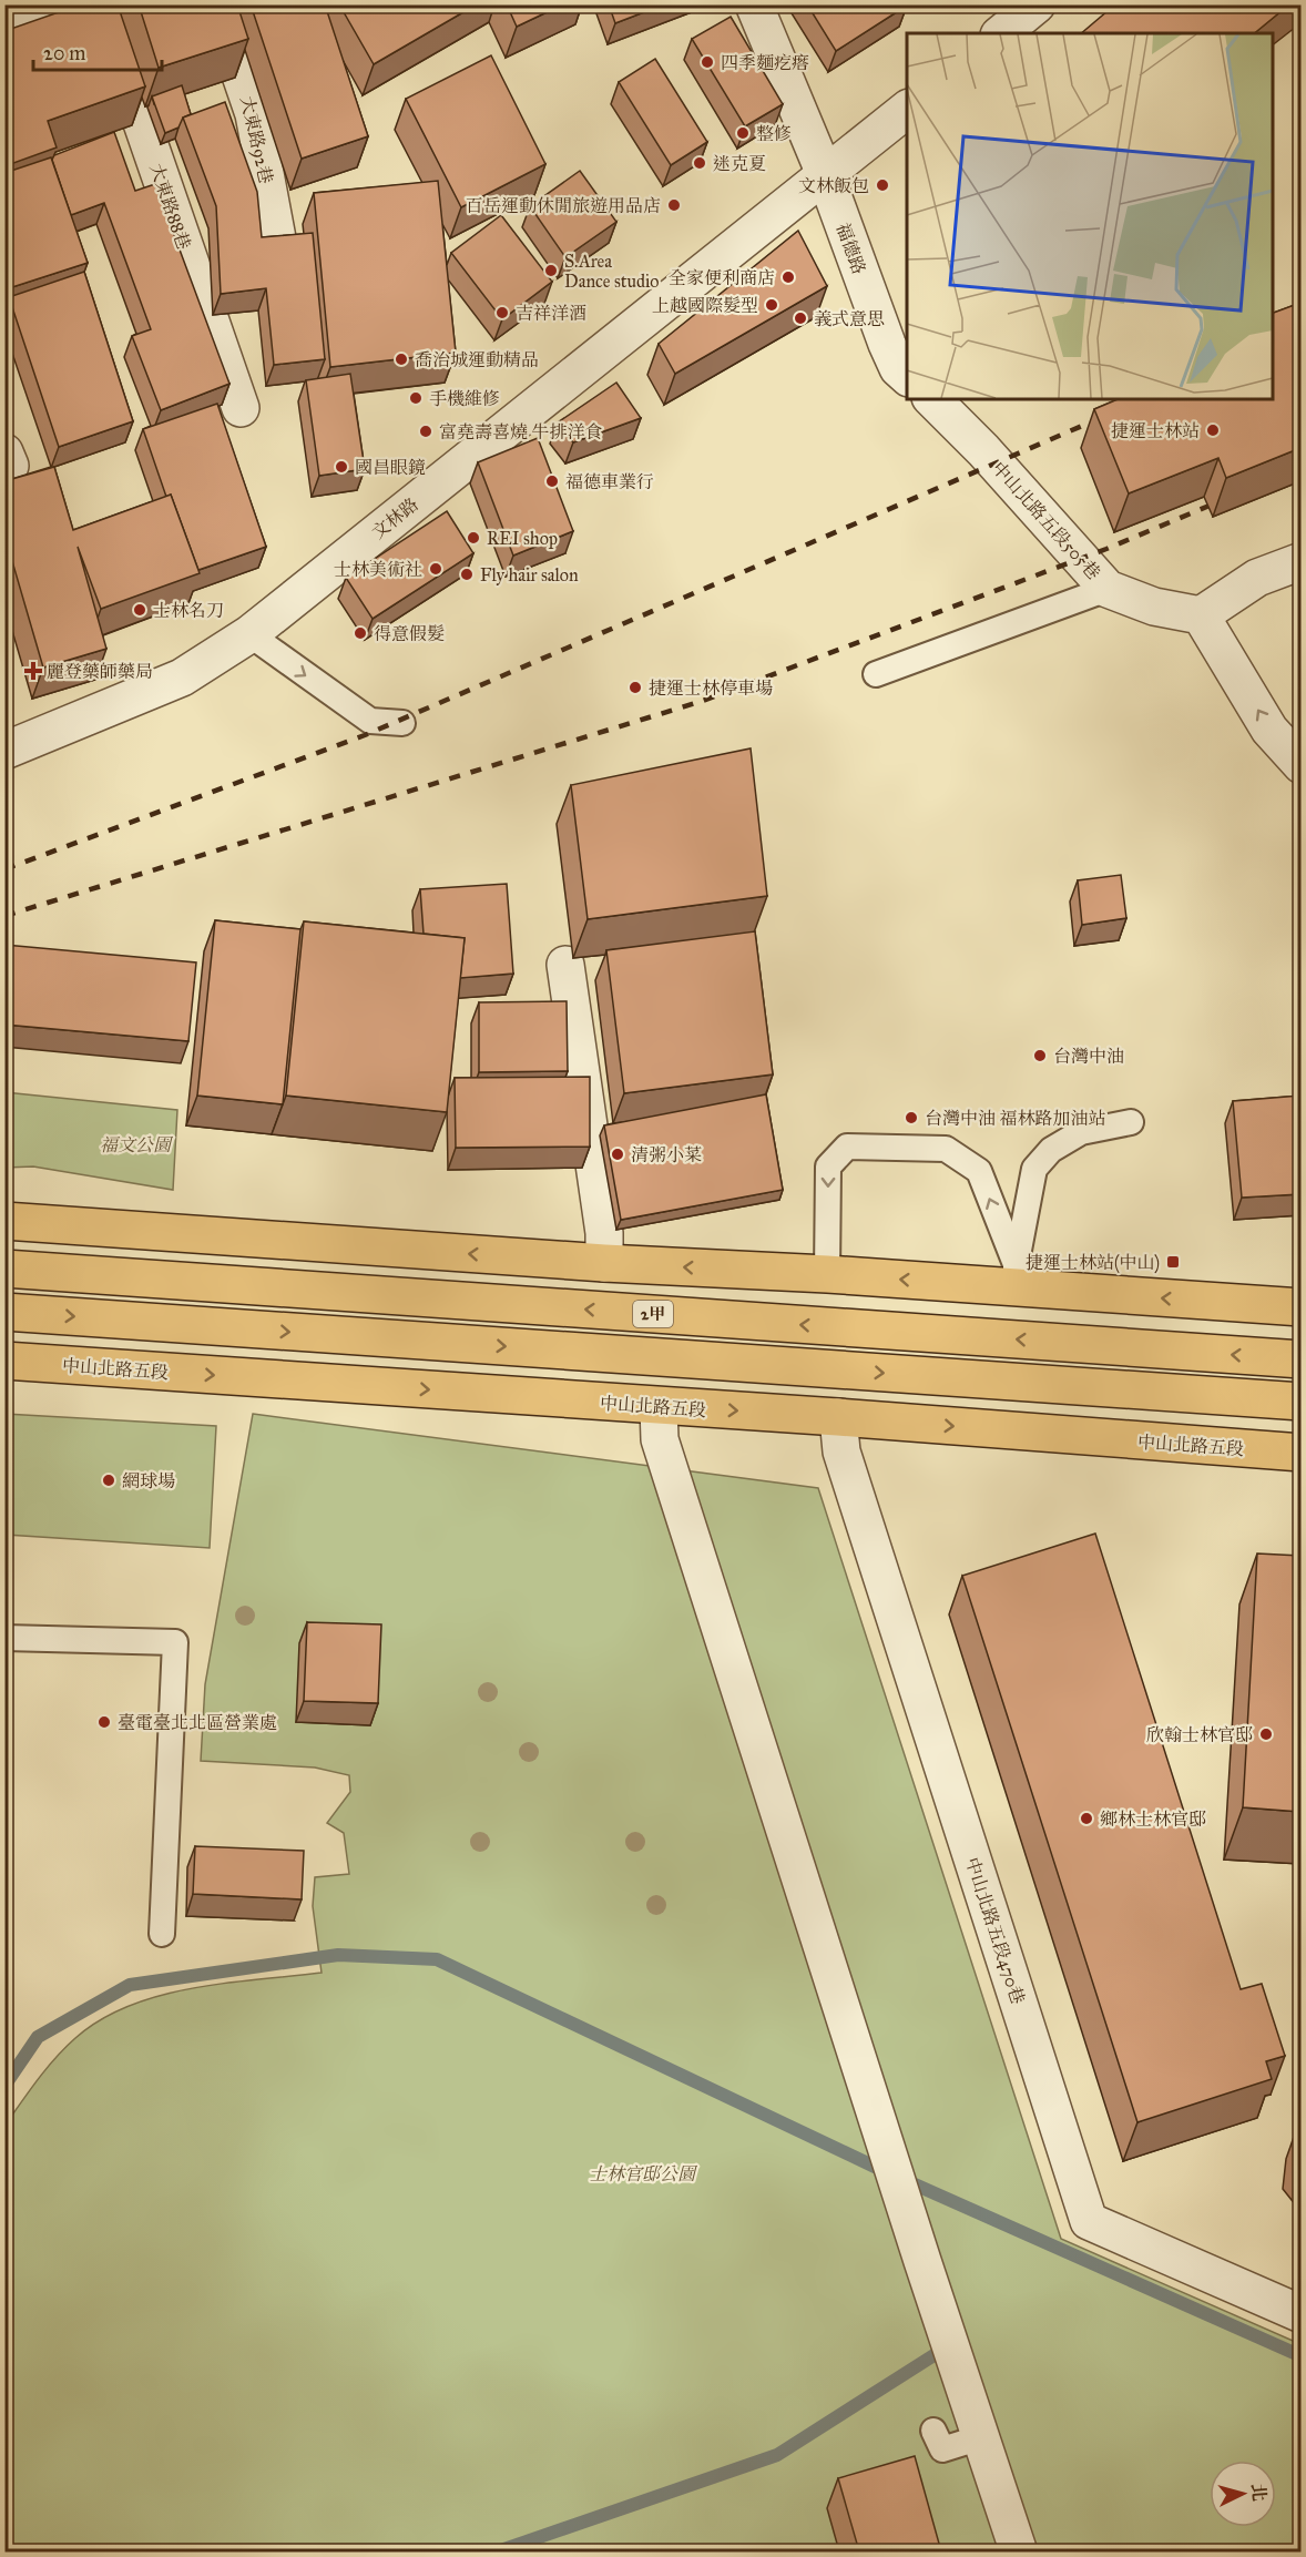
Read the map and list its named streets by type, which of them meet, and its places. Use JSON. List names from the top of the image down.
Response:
{
  "streets": {
    "main road": ["2甲", "中山北路五段"],
    "street": [
      "大東路92巷",
      "大東路88巷",
      "福德路",
      "文林路",
      "中山北路五段505巷",
      "中山北路五段470巷"
    ]
  },
  "crossings": [
    ["福德路", "文林路"],
    ["中山北路五段", "中山北路五段470巷"]
  ],
  "parks": ["福文公園", "士林官邸公園"],
  "places": {
    "other": [
      "四季麵疙瘩",
      "整修",
      "迷克夏",
      "文林飯包",
      "百岳運動休閒旅遊用品店",
      "S.Area Dance studio",
      "全家便利商店",
      "上越國際髮型",
      "吉祥洋酒",
      "義式意思",
      "喬治城運動精品",
      "手機維修",
      "捷運士林站",
      "富堯壽喜燒 牛排洋食",
      "國昌眼鏡",
      "福德車業行",
      "REI shop",
      "士林美術社",
      "Fly hair salon",
      "士林名刀",
      "得意假髮",
      "捷運士林停車場",
      "台灣中油",
      "台灣中油 福林路加油站",
      "清粥小菜",
      "網球場",
      "臺電臺北北區營業處",
      "欣翰士林官邸",
      "鄉林士林官邸"
    ],
    "health": ["麗登藥師藥局"],
    "transit": ["捷運士林站(中山)"]
  },
  "scale_bar": "20 m",
  "north": "right"
}
